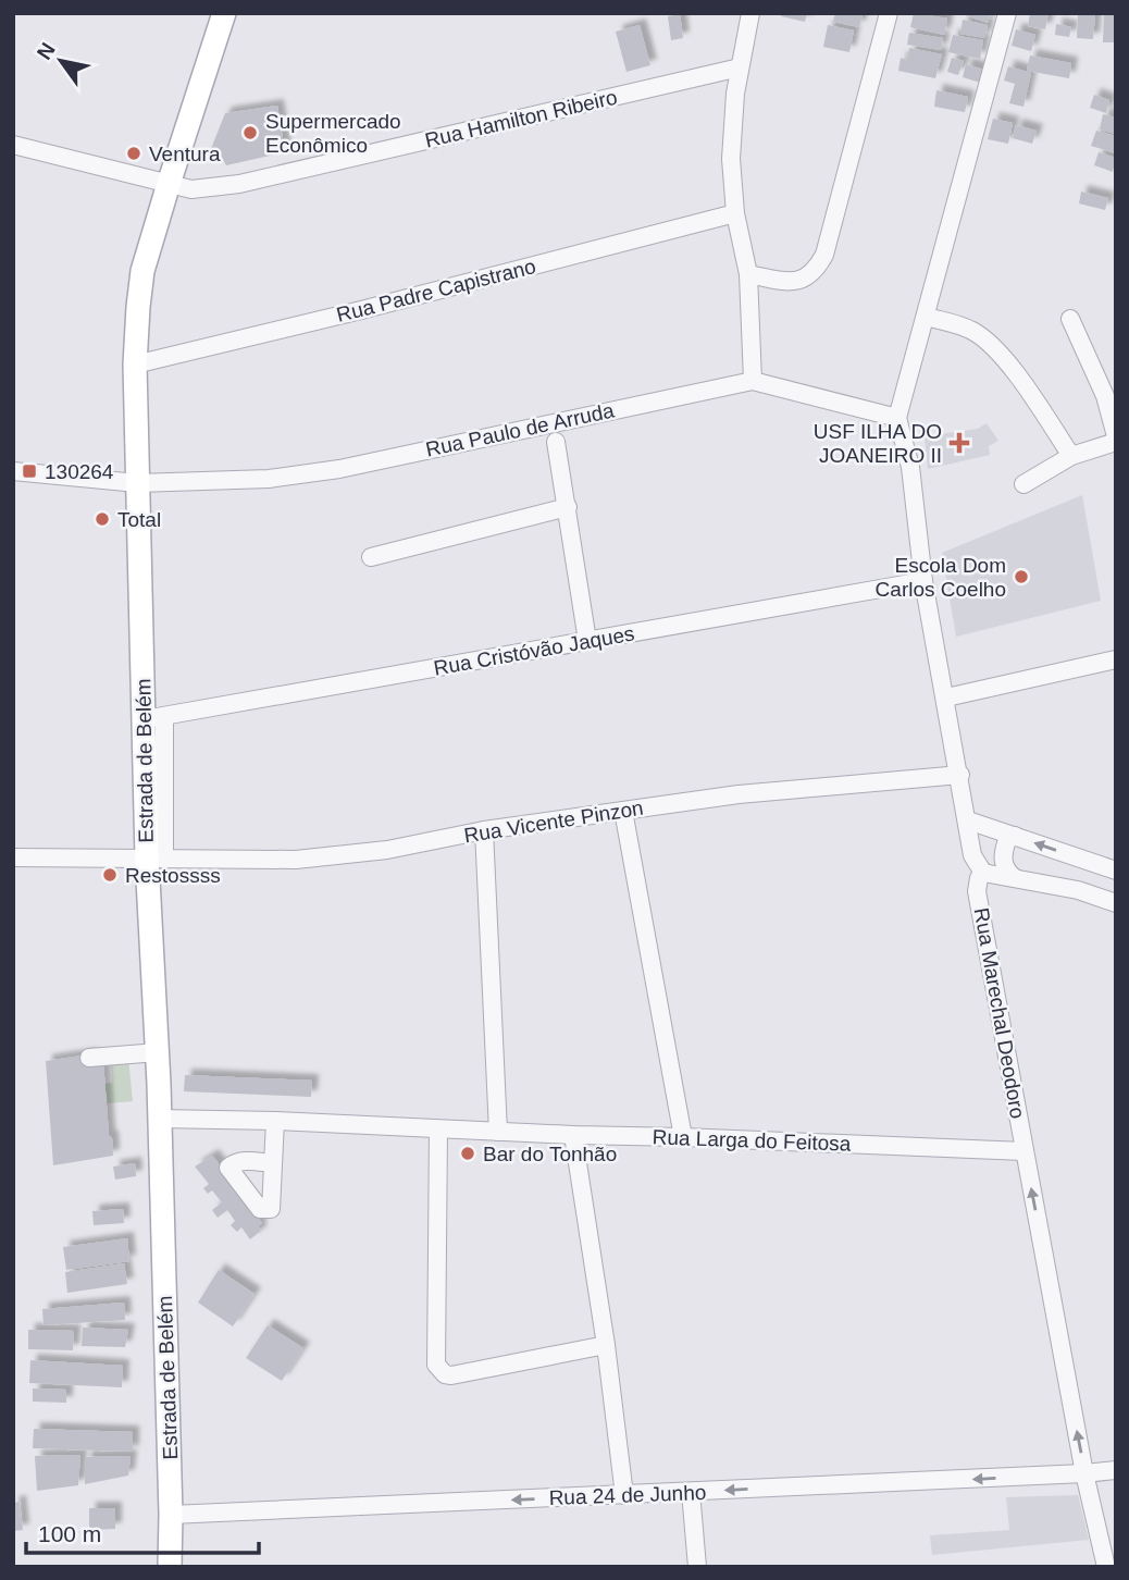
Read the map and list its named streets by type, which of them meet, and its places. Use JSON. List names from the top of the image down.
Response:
{
  "streets": {
    "main road": ["Estrada de Belém"],
    "street": [
      "Rua Hamilton Ribeiro",
      "Rua Padre Capistrano",
      "Rua Paulo de Arruda",
      "Rua Cristóvão Jaques",
      "Rua Vicente Pinzon",
      "Rua Marechal Deodoro",
      "Rua Larga do Feitosa",
      "Rua 24 de Junho"
    ]
  },
  "crossings": [
    ["Rua Hamilton Ribeiro", "Estrada de Belém"],
    ["Rua Padre Capistrano", "Estrada de Belém"],
    ["Rua Paulo de Arruda", "Estrada de Belém"],
    ["Rua Paulo de Arruda", "Rua Marechal Deodoro"],
    ["Rua Cristóvão Jaques", "Estrada de Belém"],
    ["Rua Cristóvão Jaques", "Rua Marechal Deodoro"],
    ["Estrada de Belém", "Rua Vicente Pinzon"],
    ["Estrada de Belém", "Rua Larga do Feitosa"],
    ["Estrada de Belém", "Rua 24 de Junho"],
    ["Rua Vicente Pinzon", "Rua Marechal Deodoro"],
    ["Rua Marechal Deodoro", "Rua Larga do Feitosa"],
    ["Rua Marechal Deodoro", "Rua 24 de Junho"]
  ],
  "one_way": ["Rua 24 de Junho"],
  "places": {
    "other": [
      "Supermercado Econômico",
      "Ventura",
      "Total",
      "Escola Dom Carlos Coelho",
      "Restossss",
      "Bar do Tonhão"
    ],
    "health": ["USF ILHA DO JOANEIRO II"],
    "transit": ["130264"]
  },
  "scale_bar": "100 m",
  "north": "top left"
}
